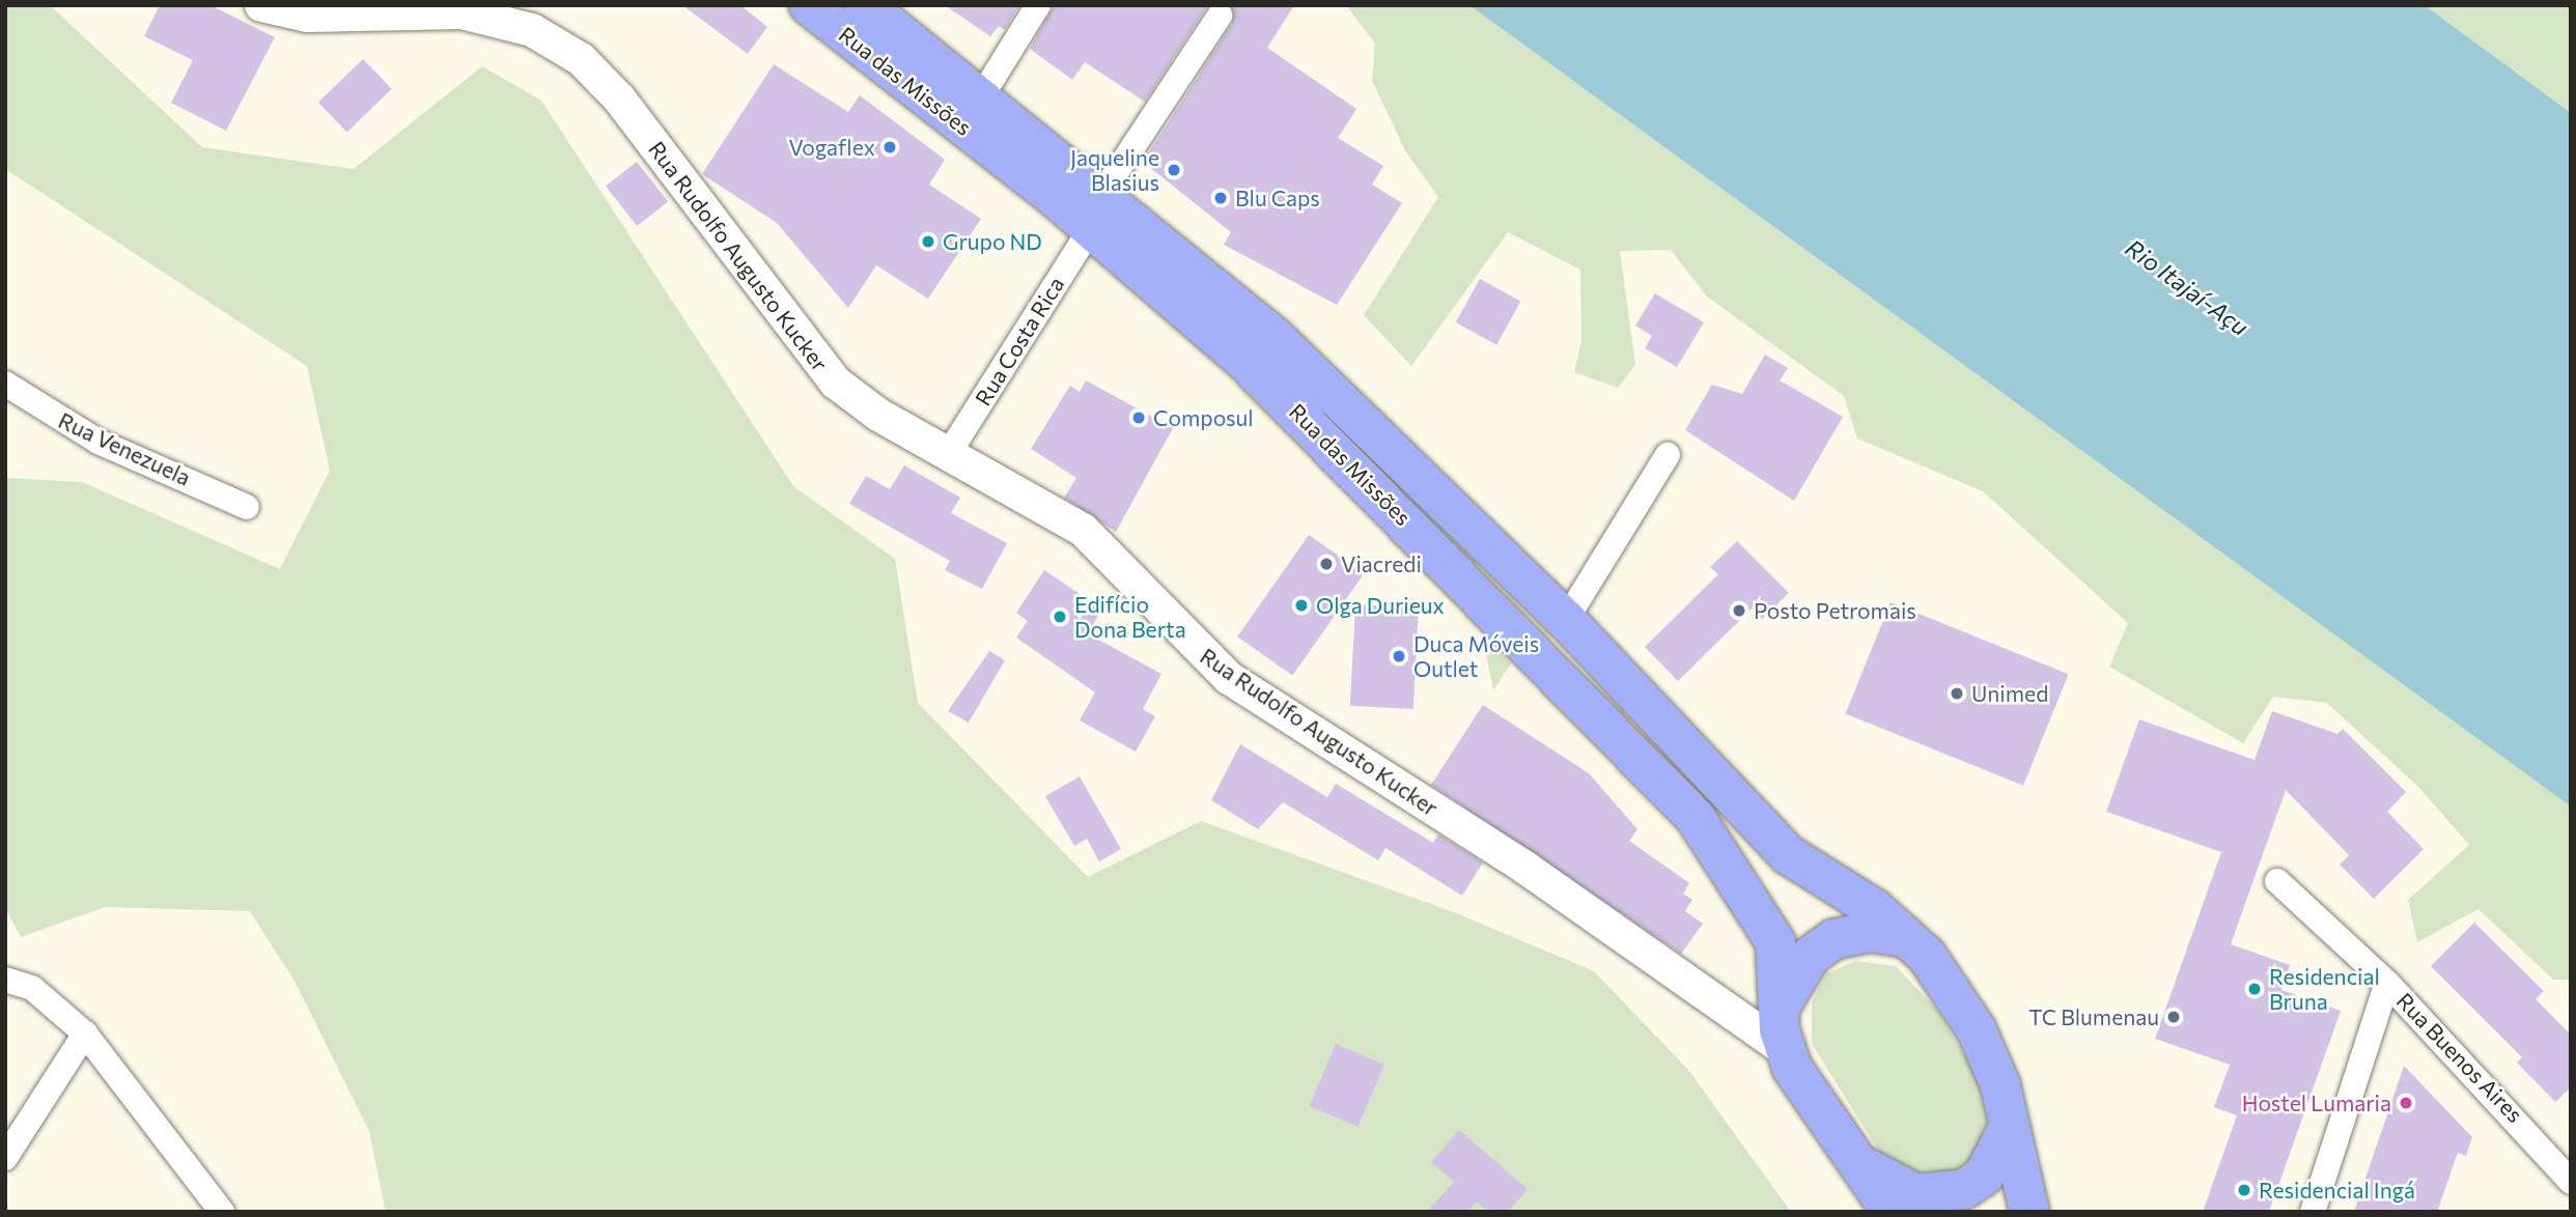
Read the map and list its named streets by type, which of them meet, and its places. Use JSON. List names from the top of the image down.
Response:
{
  "streets": {
    "main road": ["Rua das Missões"],
    "street": [
      "Rua Rudolfo Augusto Kucker",
      "Rua Costa Rica",
      "Rua Venezuela",
      "Rua Buenos Aires"
    ]
  },
  "crossings": [
    ["Rua das Missões", "Rua Rudolfo Augusto Kucker"],
    ["Rua das Missões", "Rua Costa Rica"],
    ["Rua Rudolfo Augusto Kucker", "Rua Costa Rica"]
  ],
  "water": ["Rio Itajaí-Açu"],
  "places": [
    "Vogaflex",
    "Jaqueline Blasius",
    "Blu Caps",
    "Grupo ND",
    "Composul",
    "Viacredi",
    "Olga Durieux",
    "Posto Petromais",
    "Edifício Dona Berta",
    "Duca Móveis Outlet",
    "Unimed",
    "Residencial Bruna",
    "TC Blumenau",
    "Hostel Lumaria",
    "Residencial Ingá"
  ]
}
